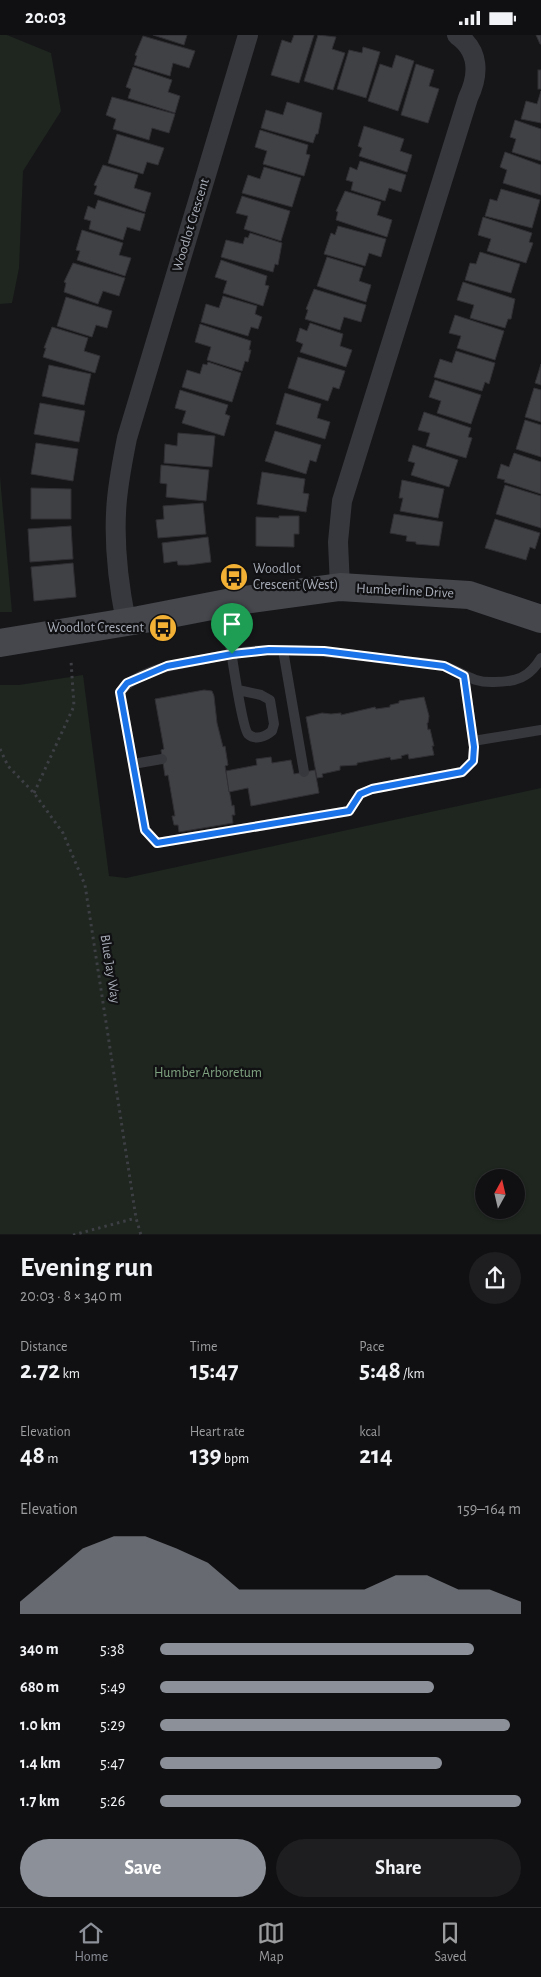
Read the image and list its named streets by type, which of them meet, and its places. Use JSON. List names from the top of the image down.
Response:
{
  "streets": {
    "street": ["Woodlot Crescent", "Humberline Drive"],
    "path": ["Blue Jay Way"]
  },
  "crossings": [
    ["Woodlot Crescent", "Humberline Drive"]
  ],
  "parks": ["Humber Arboretum"],
  "places": {
    "bus stop": ["Woodlot Crescent (West)", "Woodlot Crescent"]
  },
  "north": "top",
  "page": {
    "status": "20:03",
    "heading": ["Evening run", "20:03 · 8 × 340 m"],
    "stats": [
      ["Distance", "2.72 km"],
      ["Time", "15:47"],
      ["Pace", "5:48 /km"],
      ["Elevation", "48 m"],
      ["Heart rate", "139 bpm"],
      ["kcal", "214"]
    ],
    "chart": ["Elevation", "159–164 m"],
    "list": [
      {
        "name": "340 m",
        "note": "5:38"
      },
      {
        "name": "680 m",
        "note": "5:49"
      },
      {
        "name": "1.0 km",
        "note": "5:29"
      },
      {
        "name": "1.4 km",
        "note": "5:47"
      },
      {
        "name": "1.7 km",
        "note": "5:26"
      }
    ],
    "buttons": ["Save", "Share"],
    "tabs": ["Home", "Map", "Saved"]
  }
}
